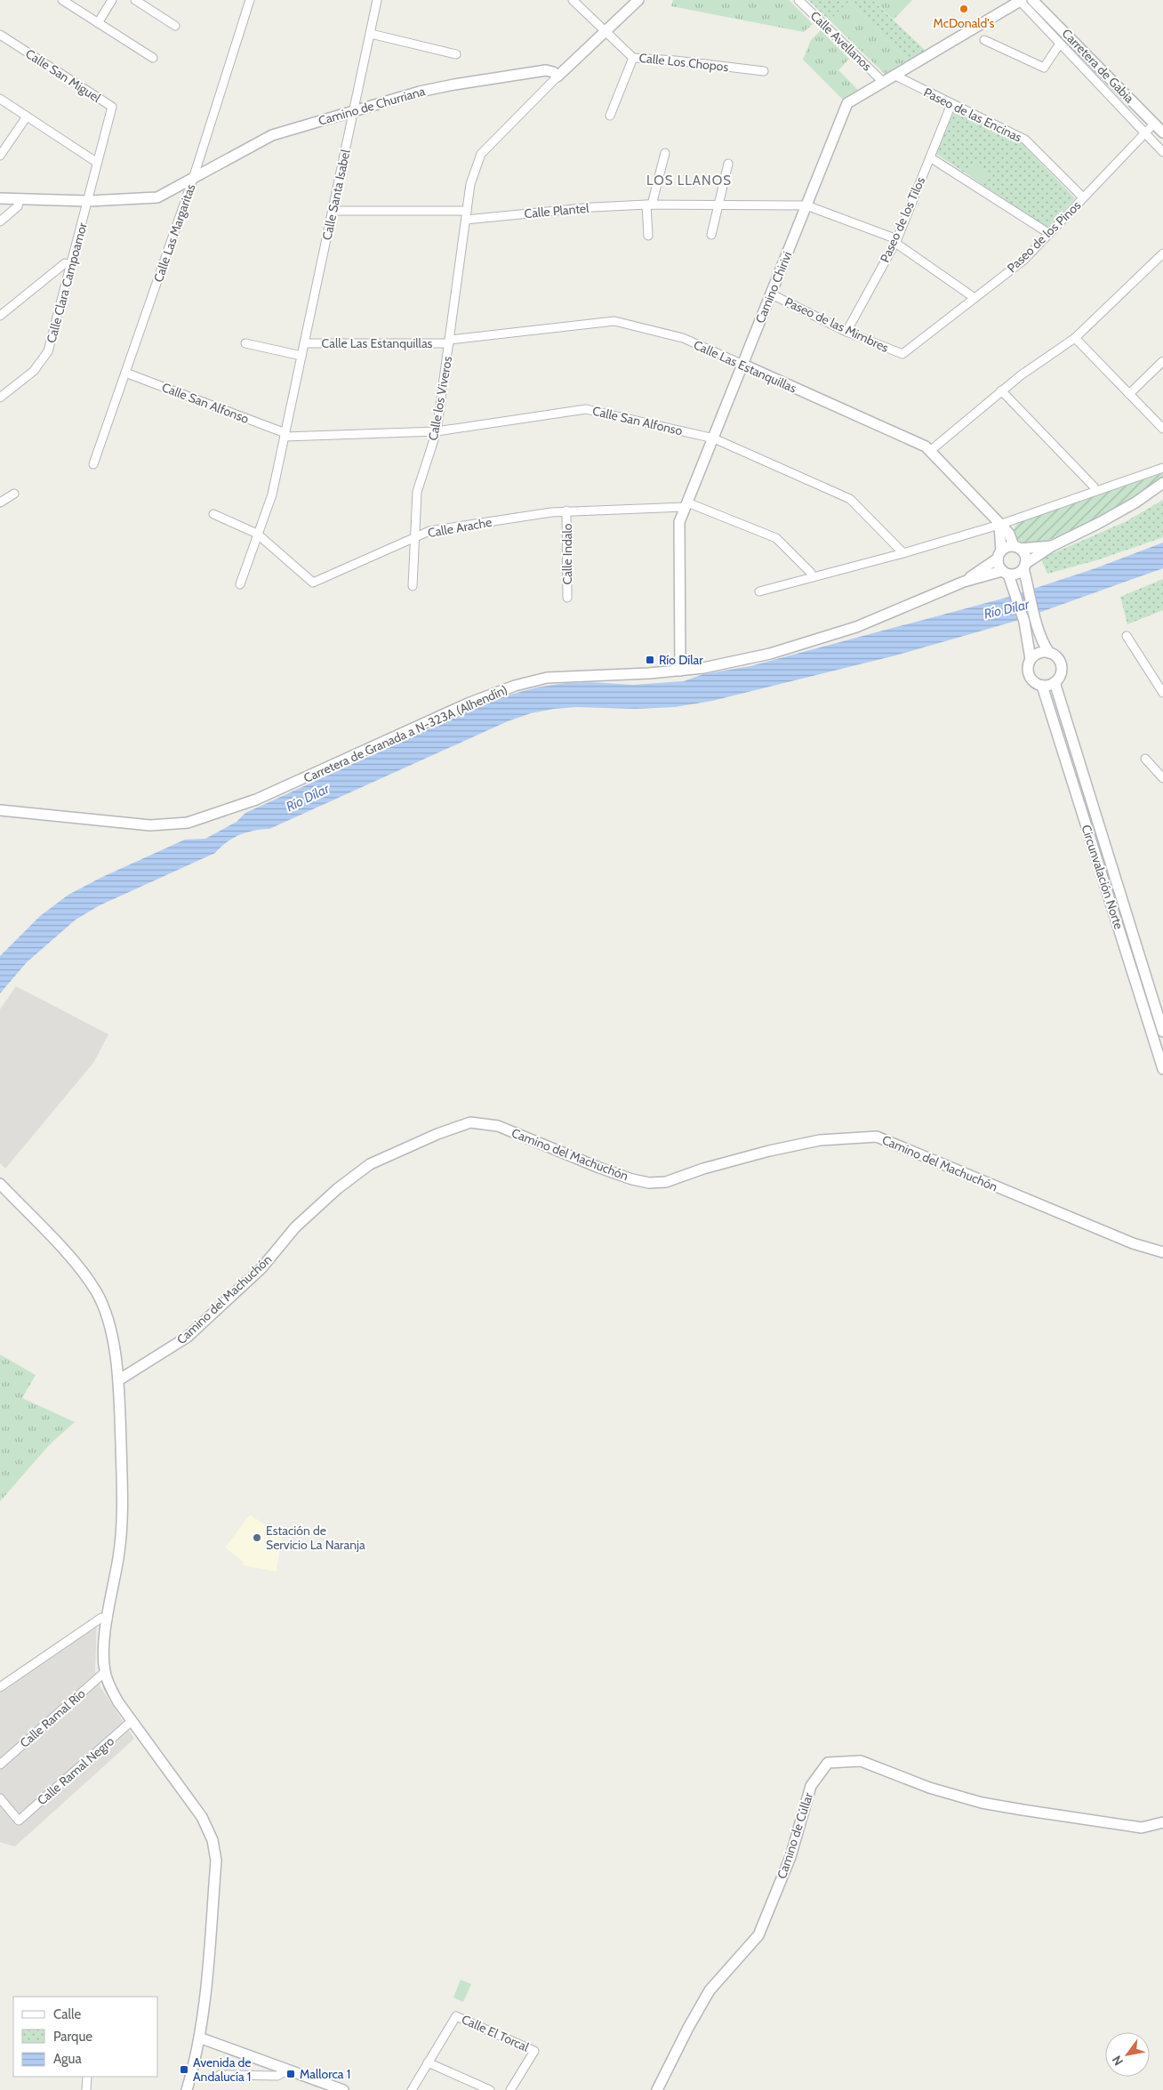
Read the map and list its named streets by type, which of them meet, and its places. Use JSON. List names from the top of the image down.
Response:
{
  "streets": {
    "street": [
      "Calle Avellanos",
      "Calle Los Chopos",
      "Carretera de Gabia",
      "Calle San Miguel",
      "Camino de Churriana",
      "Paseo de las Encinas",
      "Calle Santa Isabel",
      "Calle Plantel",
      "Paseo de los Tilos",
      "Calle Las Margaritas",
      "Paseo de los Pinos",
      "Calle Clara Campoamor",
      "Camino Chirivi",
      "Paseo de las Mimbres",
      "Calle Las Estanquillas",
      "Calle los Viveros",
      "Calle San Alfonso",
      "Calle Arache",
      "Calle Indalo",
      "Carretera de Granada a N-323A (Alhendín)",
      "Circunvalación Norte",
      "Camino del Machuchón",
      "Calle Ramal Río",
      "Calle Ramal Negro",
      "Camino de Cúllar",
      "Calle El Torcal"
    ]
  },
  "crossings": [
    ["Calle Avellanos", "Camino Chirivi"],
    ["Carretera de Gabia", "Paseo de los Pinos"],
    ["Calle San Miguel", "Camino de Churriana"],
    ["Calle San Miguel", "Calle Clara Campoamor"],
    ["Camino de Churriana", "Calle Santa Isabel"],
    ["Camino de Churriana", "Calle Las Margaritas"],
    ["Camino de Churriana", "Calle Clara Campoamor"],
    ["Camino de Churriana", "Calle los Viveros"],
    ["Paseo de las Encinas", "Paseo de los Tilos"],
    ["Paseo de las Encinas", "Paseo de los Pinos"],
    ["Paseo de las Encinas", "Camino Chirivi"],
    ["Calle Santa Isabel", "Calle Las Estanquillas"],
    ["Calle Santa Isabel", "Calle San Alfonso"],
    ["Calle Santa Isabel", "Calle Arache"],
    ["Calle Plantel", "Camino Chirivi"],
    ["Calle Plantel", "Calle los Viveros"],
    ["Paseo de los Tilos", "Paseo de las Mimbres"],
    ["Calle Las Margaritas", "Calle San Alfonso"],
    ["Paseo de los Pinos", "Paseo de las Mimbres"],
    ["Camino Chirivi", "Paseo de las Mimbres"],
    ["Camino Chirivi", "Calle Las Estanquillas"],
    ["Camino Chirivi", "Calle San Alfonso"],
    ["Camino Chirivi", "Calle Arache"],
    ["Camino Chirivi", "Carretera de Granada a N-323A (Alhendín)"],
    ["Calle Las Estanquillas", "Calle los Viveros"],
    ["Calle Las Estanquillas", "Carretera de Granada a N-323A (Alhendín)"],
    ["Calle los Viveros", "Calle San Alfonso"],
    ["Calle los Viveros", "Calle Arache"],
    ["Calle Arache", "Calle Indalo"]
  ],
  "districts": ["LOS LLANOS"],
  "water": ["Río Dílar"],
  "places": {
    "other": ["McDonald's", "Estación de Servicio La Naranja"],
    "transit": ["Río Dílar", "Avenida de Andalucía 1", "Mallorca 1"]
  },
  "legend": ["Calle", "Parque", "Agua"],
  "north": "bottom left"
}
